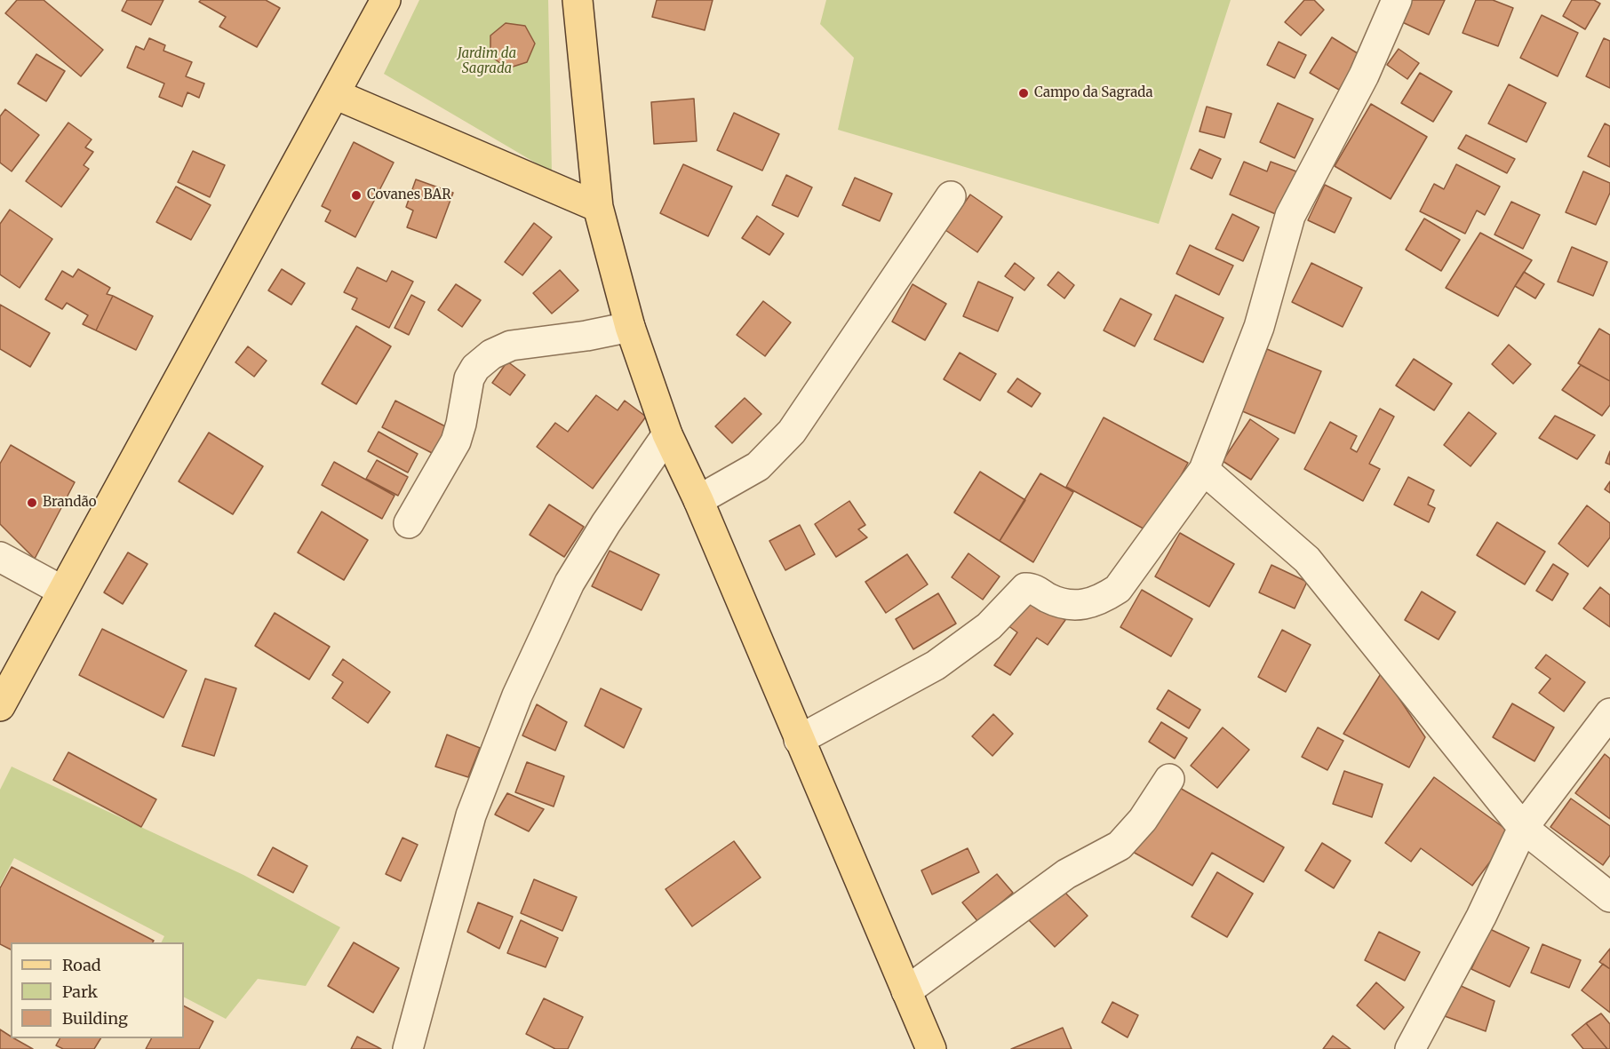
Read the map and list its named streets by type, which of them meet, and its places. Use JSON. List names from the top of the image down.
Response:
{
  "parks": ["Jardim da Sagrada"],
  "places": ["Campo da Sagrada", "Covanes BAR", "Brandão"],
  "legend": ["Road", "Park", "Building"]
}
